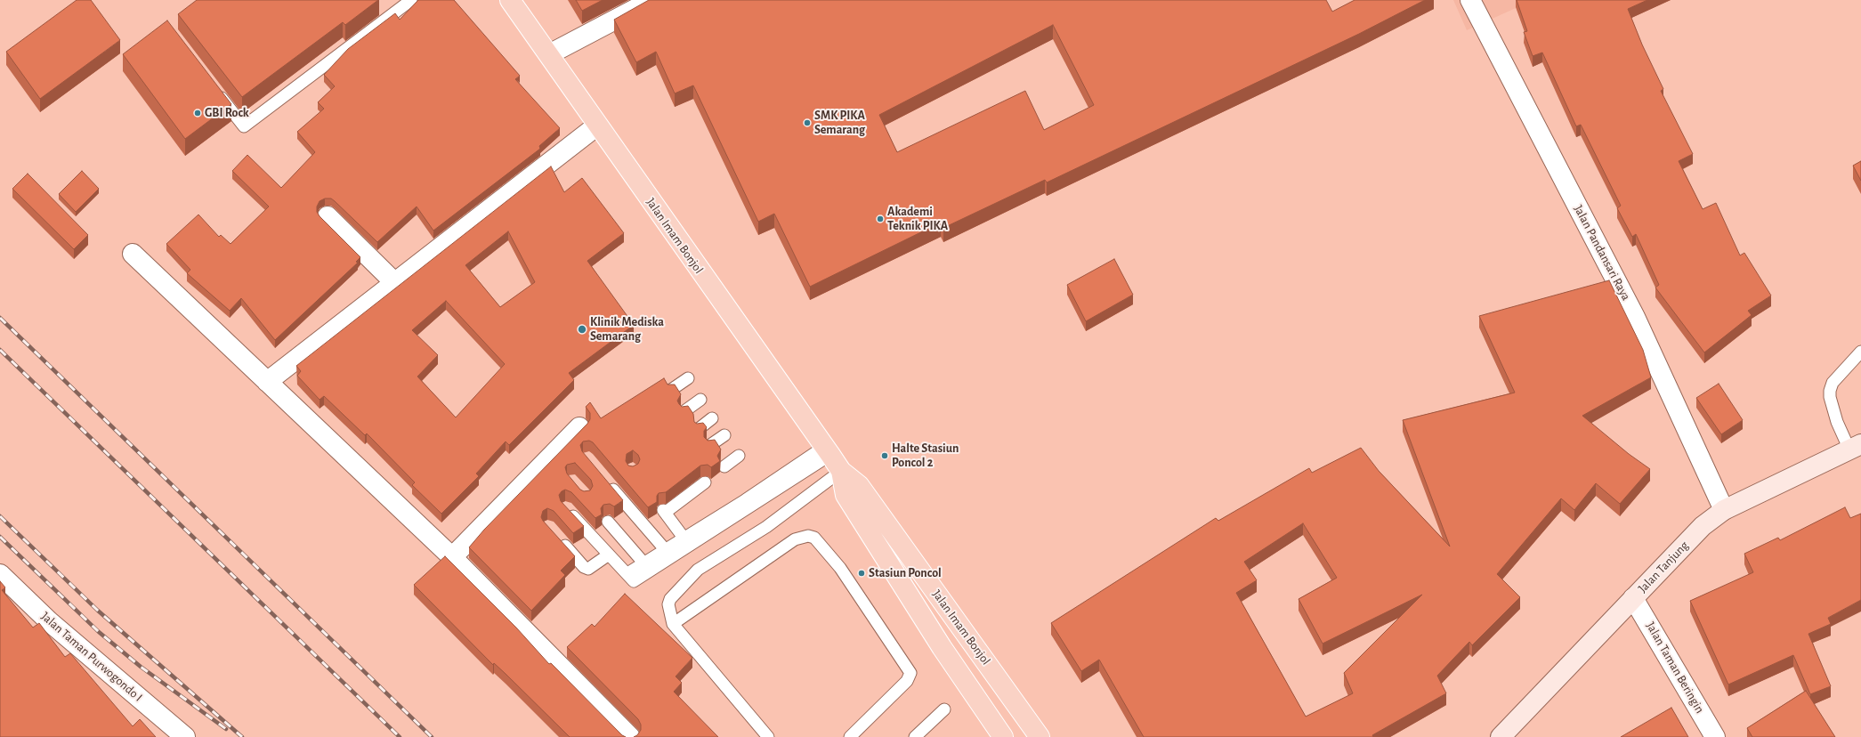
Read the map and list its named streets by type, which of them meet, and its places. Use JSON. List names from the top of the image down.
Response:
{
  "streets": {
    "main road": ["Jalan Imam Bonjol", "Jalan Tanjung"],
    "street": ["Jalan Pandansari Raya", "Jalan Taman Purwogondo I", "Jalan Taman Beringin"]
  },
  "crossings": [
    ["Jalan Pandansari Raya", "Jalan Tanjung"],
    ["Jalan Tanjung", "Jalan Taman Beringin"]
  ],
  "places": [
    "GBI Rock",
    "SMK PIKA Semarang",
    "Akademi Teknik PIKA",
    "Klinik Mediska Semarang",
    "Halte Stasiun Poncol 2",
    "Stasiun Poncol"
  ]
}
